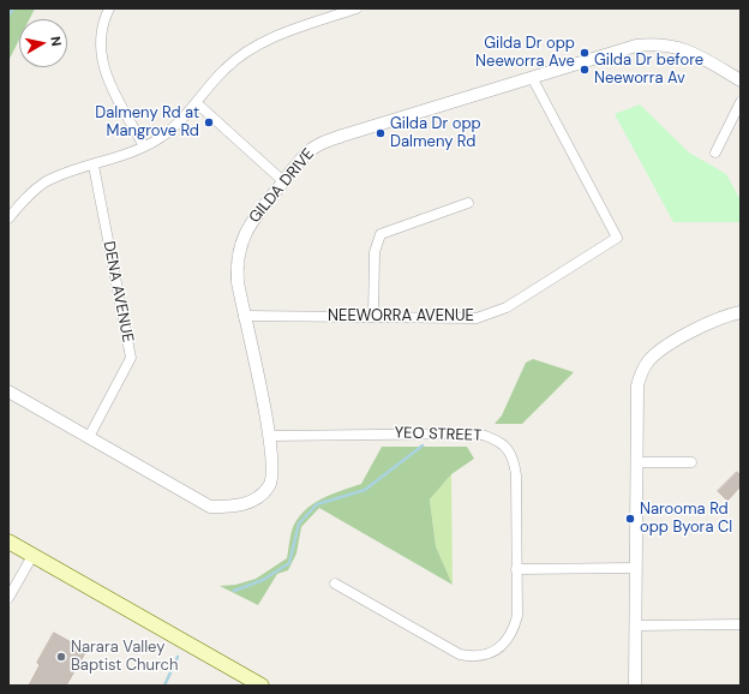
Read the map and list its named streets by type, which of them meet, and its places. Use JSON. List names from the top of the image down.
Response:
{
  "streets": {
    "street": [
      "GILDA DRIVE",
      "DENA AVENUE",
      "NEEWORRA AVENUE",
      "YEO STREET"
    ]
  },
  "crossings": [
    ["GILDA DRIVE", "DENA AVENUE"],
    ["GILDA DRIVE", "NEEWORRA AVENUE"],
    ["GILDA DRIVE", "YEO STREET"]
  ],
  "places": [
    "Gilda Dr opp Neeworra Ave",
    "Gilda Dr before Neeworra Av",
    "Dalmeny Rd at Mangrove Rd",
    "Gilda Dr opp Dalmeny Rd",
    "Narooma Rd opp Byora Cl",
    "Narara Valley Baptist Church"
  ],
  "north": "right"
}
